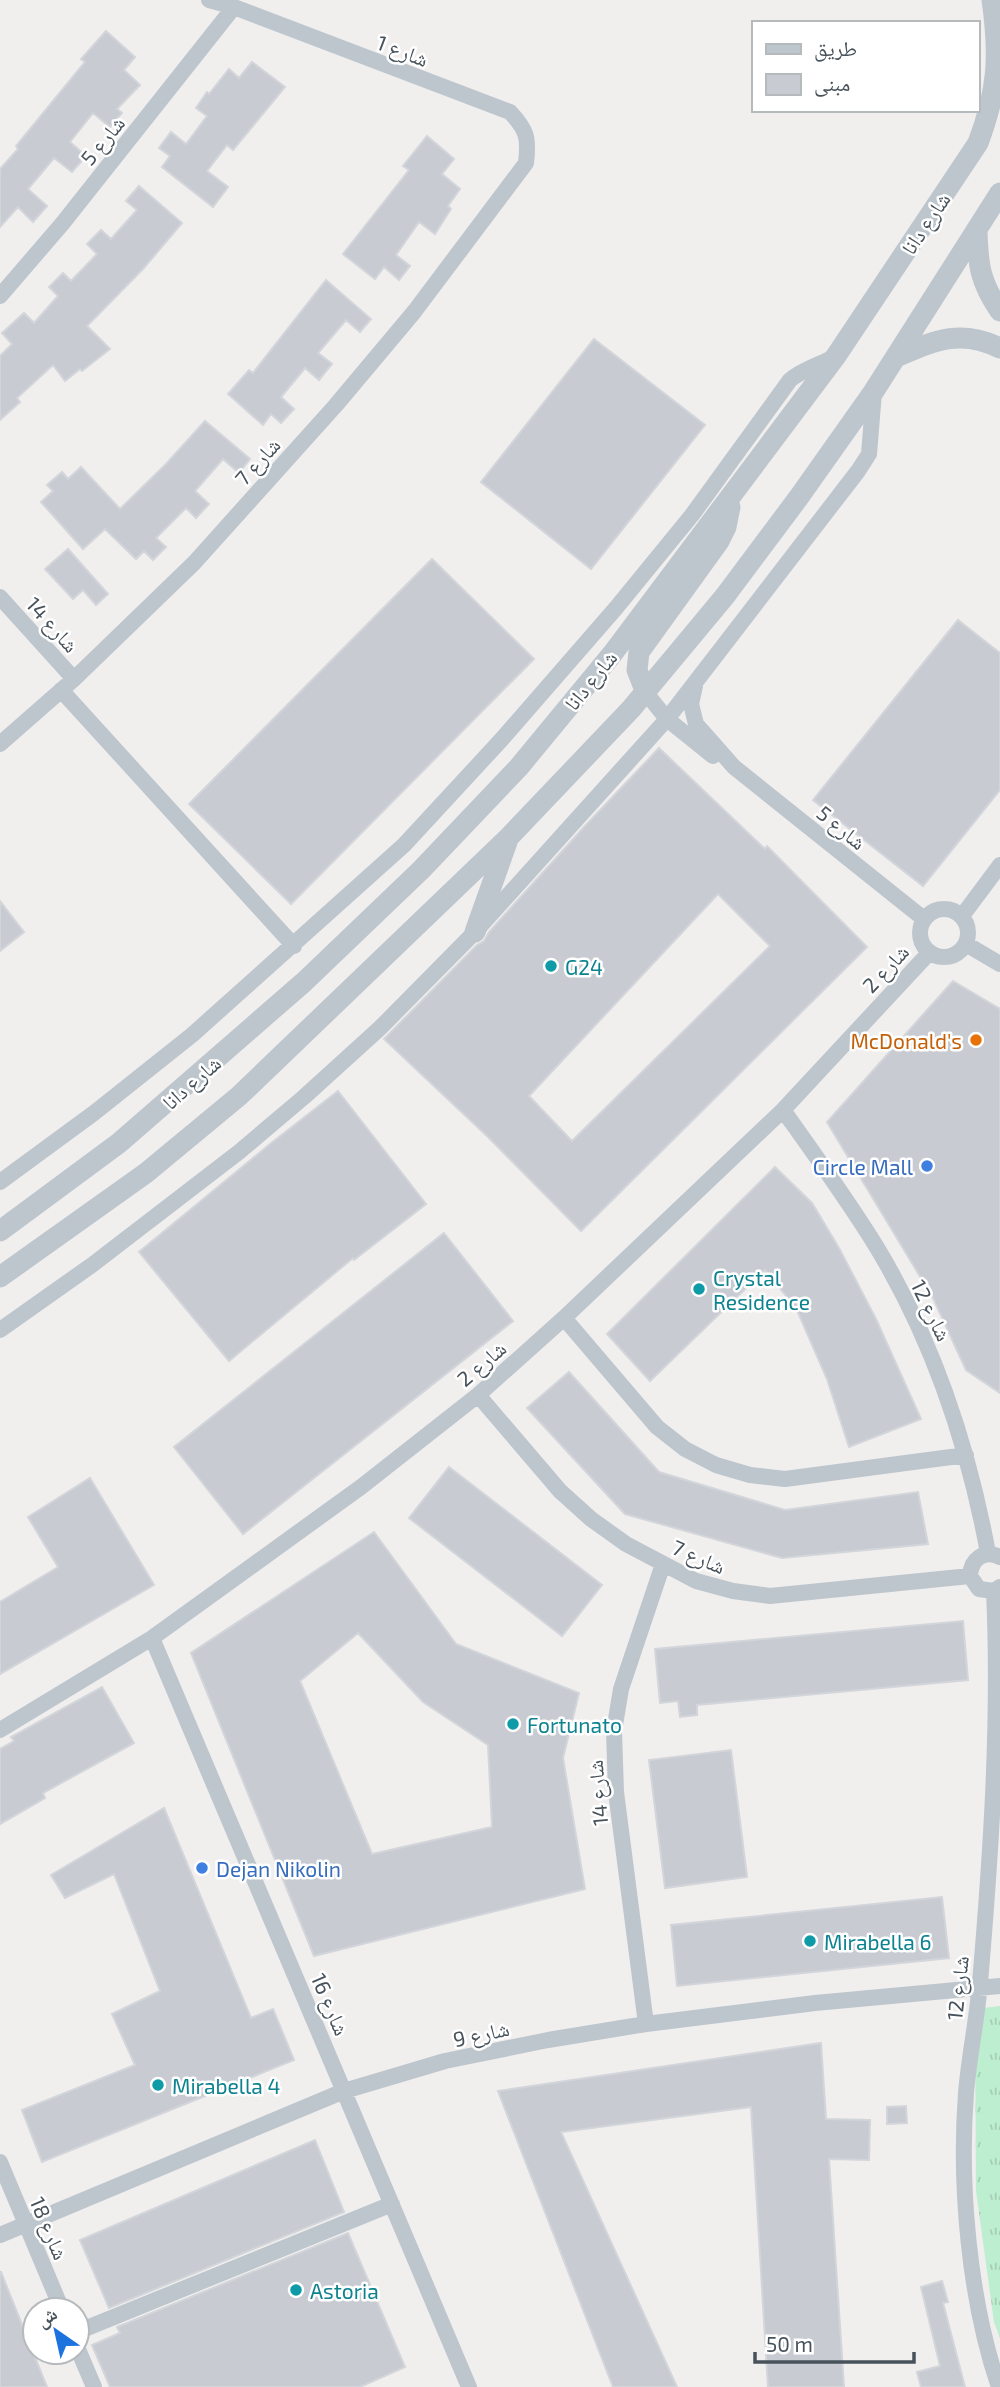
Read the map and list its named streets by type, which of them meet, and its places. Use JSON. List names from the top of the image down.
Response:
{
  "streets": {
    "street": [
      "شارع 1",
      "شارع 5",
      "شارع دانا",
      "شارع 7",
      "شارع 14",
      "شارع 2",
      "شارع 12",
      "شارع 16",
      "شارع 9",
      "شارع 18"
    ]
  },
  "crossings": [
    ["شارع 1", "شارع 5"],
    ["شارع 1", "شارع 7"],
    ["شارع 5", "شارع دانا"],
    ["شارع 5", "شارع 2"],
    ["شارع 7", "شارع 14"],
    ["شارع 7", "شارع 2"],
    ["شارع 14", "شارع 9"],
    ["شارع 2", "شارع 12"],
    ["شارع 2", "شارع 16"],
    ["شارع 12", "شارع 9"],
    ["شارع 16", "شارع 9"],
    ["شارع 9", "شارع 18"]
  ],
  "places": [
    "G24",
    "McDonald's",
    "Circle Mall",
    "Crystal Residence",
    "Fortunato",
    "Dejan Nikolin",
    "Mirabella 6",
    "Mirabella 4",
    "Astoria"
  ],
  "legend": ["طريق", "مبنى"],
  "scale_bar": "50 m",
  "north": "top left"
}
